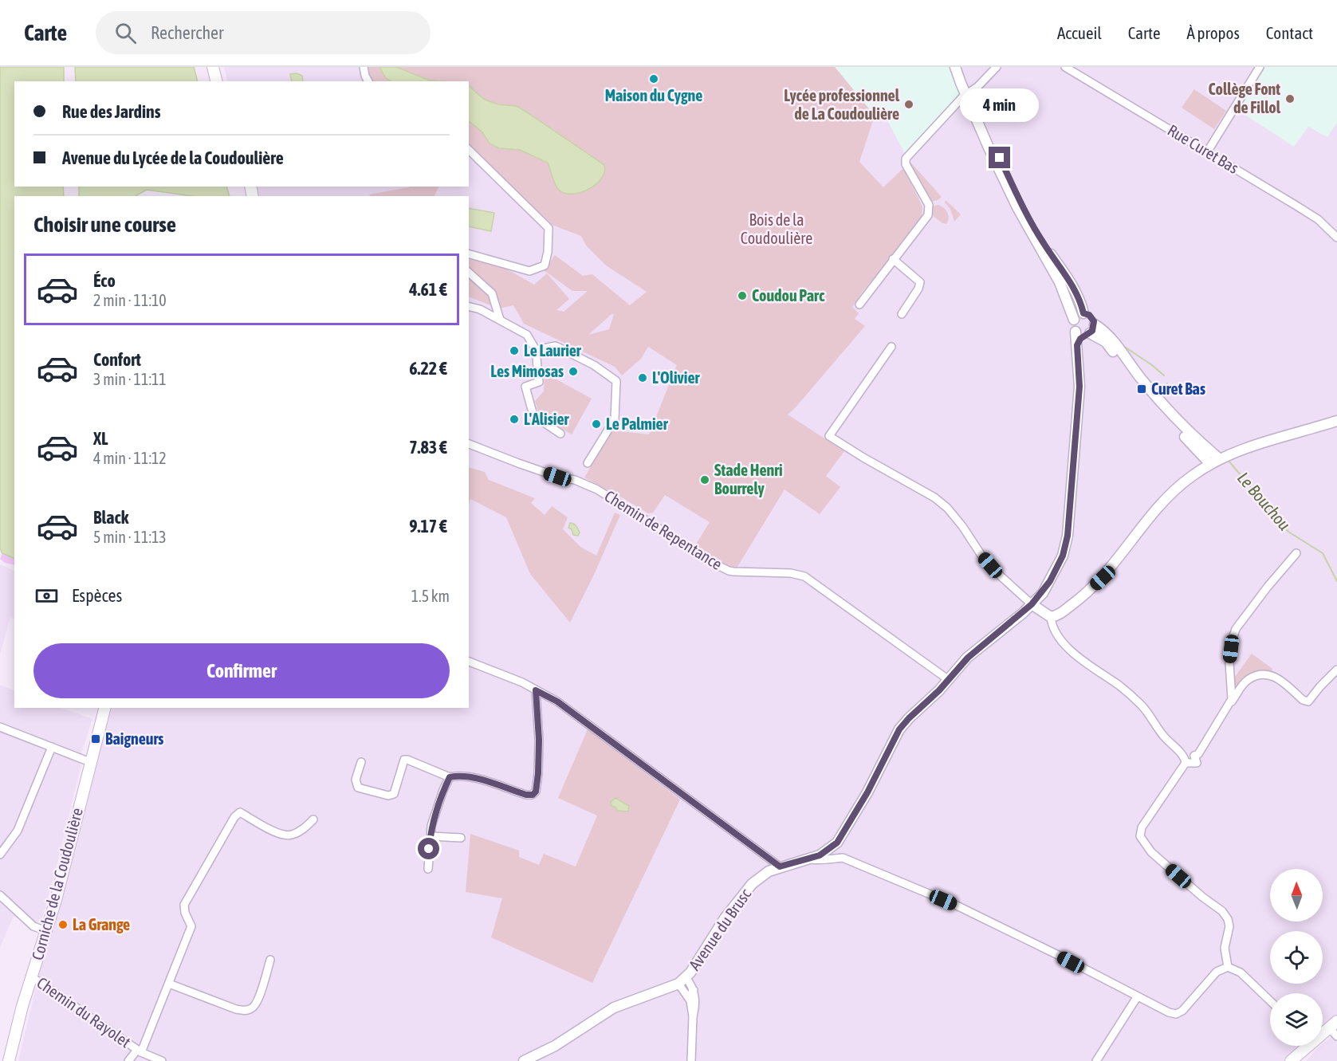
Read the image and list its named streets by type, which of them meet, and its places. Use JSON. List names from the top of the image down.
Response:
{
  "streets": {
    "main road": ["Corniche de la Coudoulière"],
    "street": [
      "Rue Curet Bas",
      "Chemin de Repentance",
      "Avenue du Brusc",
      "Chemin du Rayolet"
    ]
  },
  "crossings": [
    ["Chemin de Repentance", "Avenue du Brusc"],
    ["Corniche de la Coudoulière", "Chemin du Rayolet"]
  ],
  "water": ["Le Bouchou"],
  "parks": ["Bois de la Coudoulière"],
  "places": {
    "other": [
      "Maison du Cygne",
      "Collège Font de Fillol",
      "Lycée professionnel de La Coudoulière",
      "Coudou Parc",
      "Le Laurier",
      "Les Mimosas",
      "L'Olivier",
      "L'Alisier",
      "Le Palmier",
      "Stade Henri Bourrely",
      "La Grange"
    ],
    "transit": ["Curet Bas", "Baigneurs"]
  },
  "north": "top",
  "page": {
    "header": "Carte",
    "search": "Rechercher",
    "nav": [
      "Accueil",
      "Carte",
      "À propos",
      "Contact"
    ],
    "banner": ["Rue des Jardins", "Avenue du Lycée de la Coudoulière"],
    "bubble": "4 min",
    "heading": "Choisir une course",
    "list": [
      {
        "name": "Éco",
        "note": "2 min · 11:10",
        "value": "4.61 €"
      },
      {
        "name": "Confort",
        "note": "3 min · 11:11",
        "value": "6.22 €"
      },
      {
        "name": "XL",
        "note": "4 min · 11:12",
        "value": "7.83 €"
      },
      {
        "name": "Black",
        "note": "5 min · 11:13",
        "value": "9.17 €"
      }
    ],
    "pay": ["Espèces", "1.5 km"],
    "buttons": "Confirmer"
  }
}
